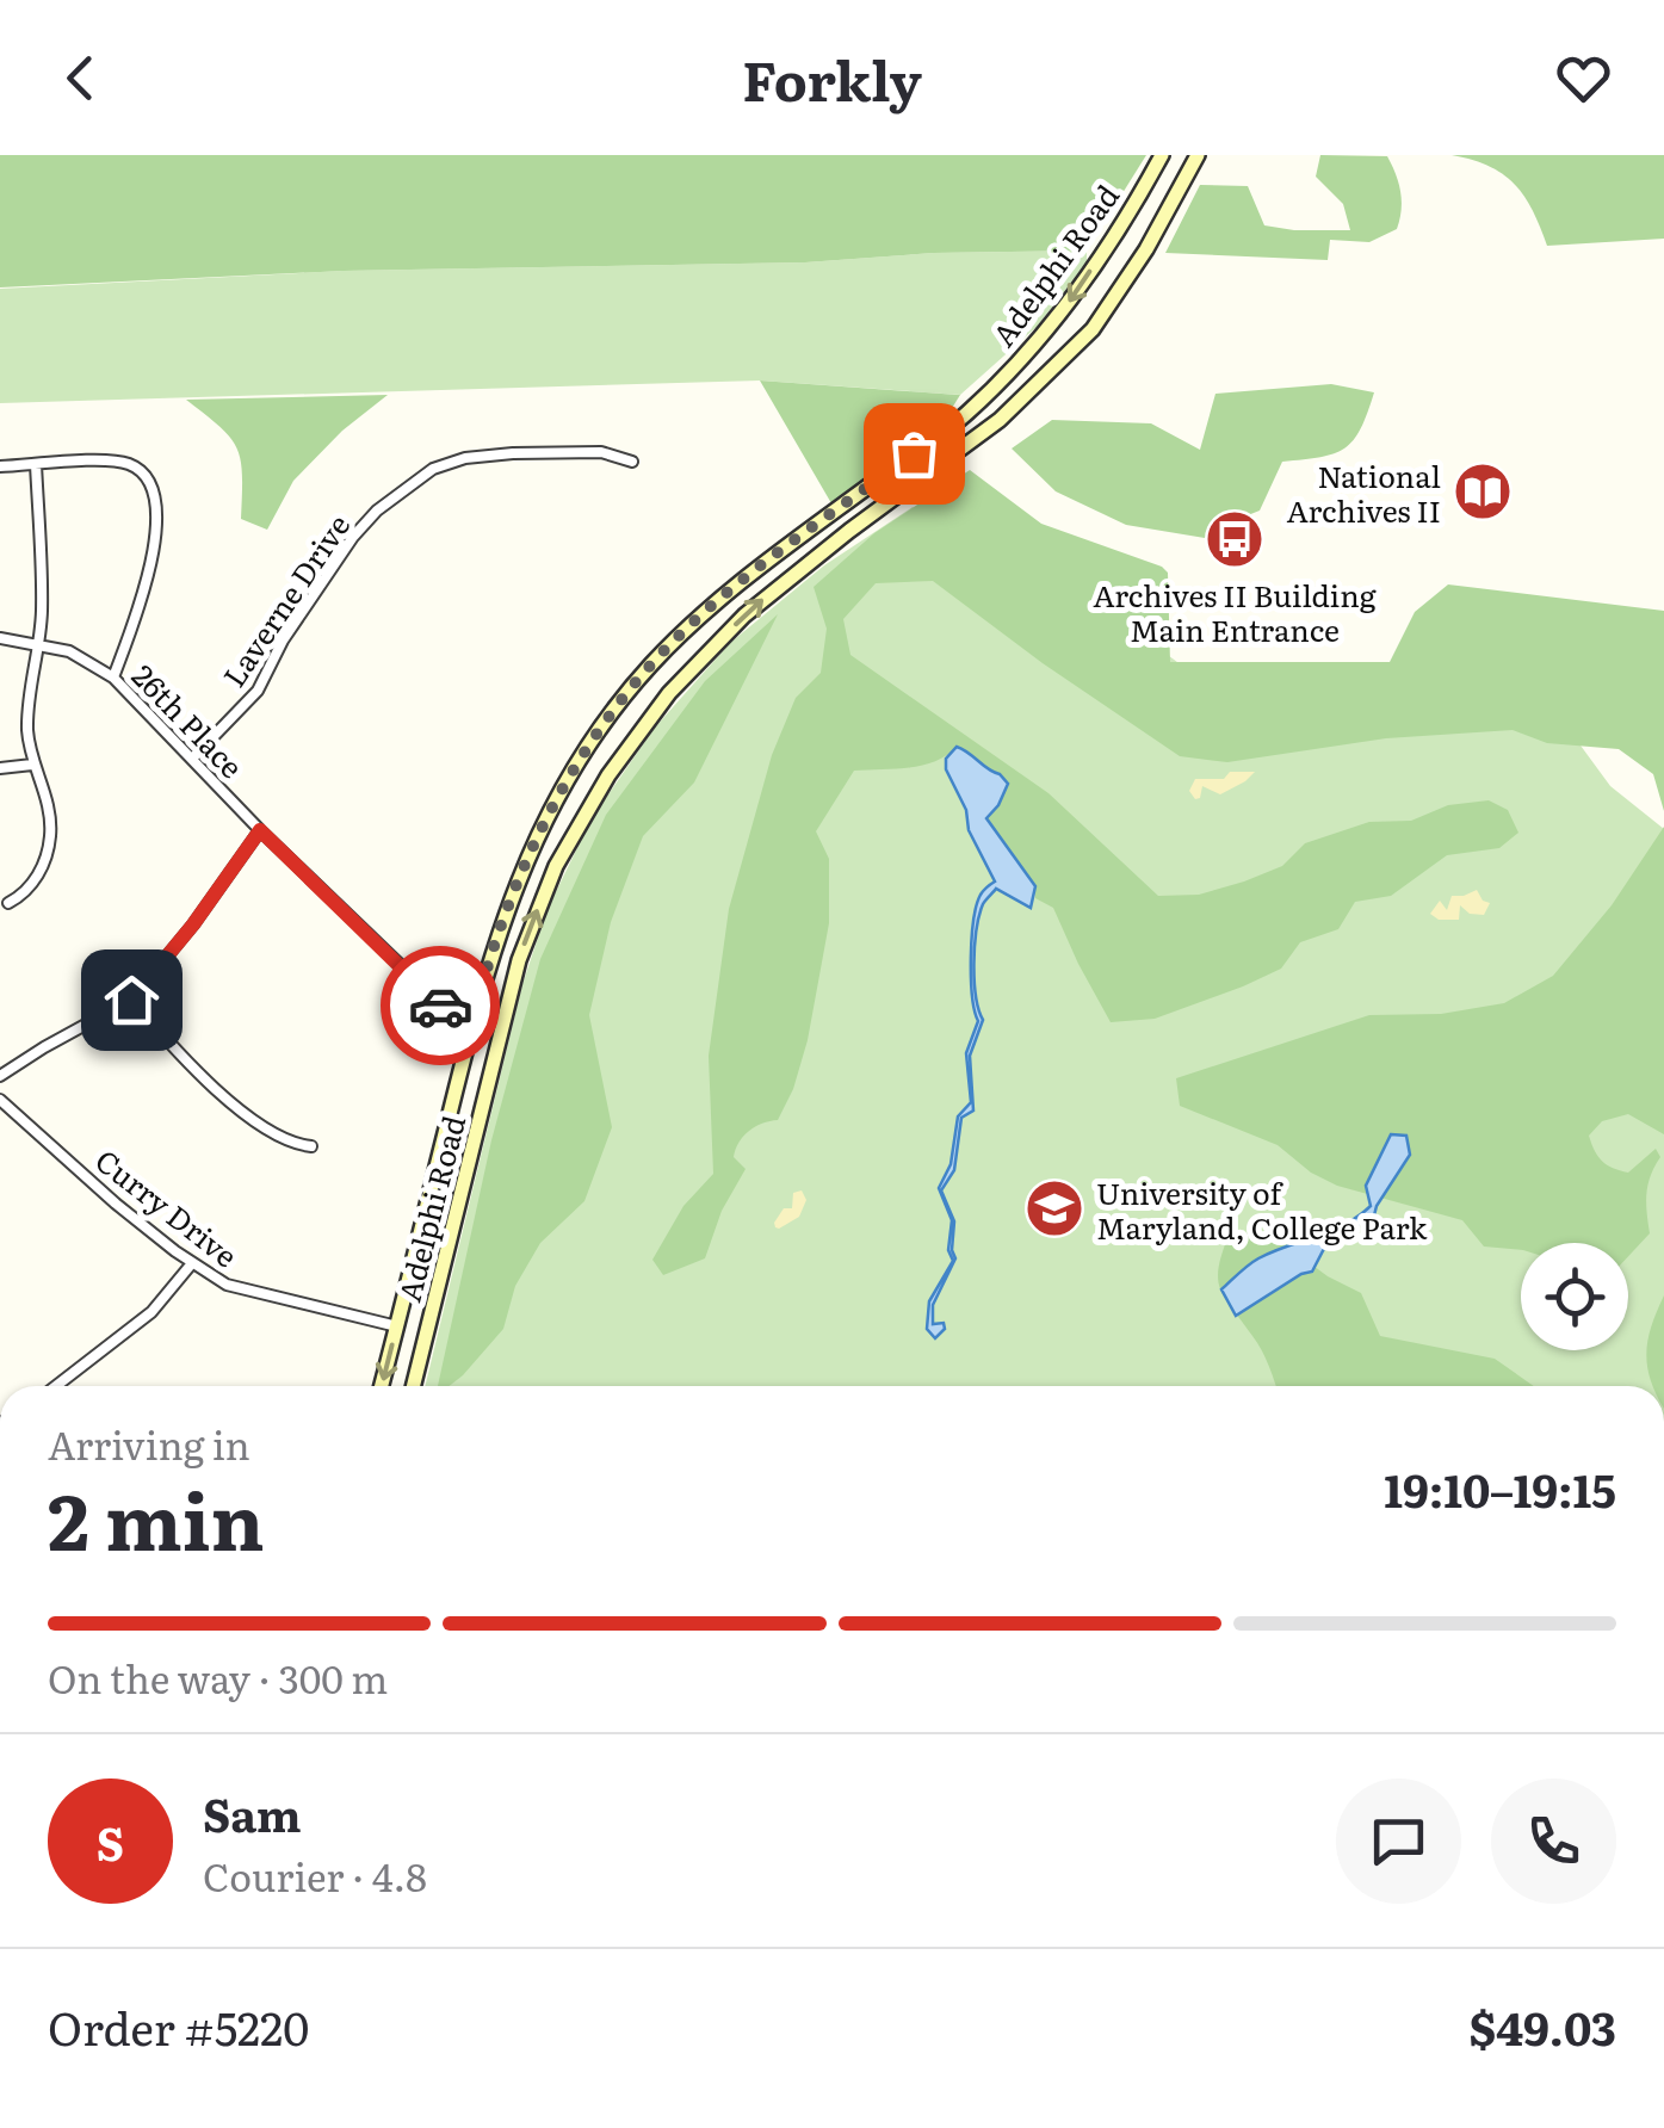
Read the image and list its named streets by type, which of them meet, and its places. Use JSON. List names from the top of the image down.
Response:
{
  "streets": {
    "main road": ["Adelphi Road"],
    "street": ["Laverne Drive", "26th Place", "Curry Drive"]
  },
  "crossings": [
    ["Adelphi Road", "26th Place"],
    ["Adelphi Road", "Curry Drive"],
    ["Laverne Drive", "26th Place"]
  ],
  "places": {
    "library": ["National Archives II"],
    "bus stop": ["Archives II Building Main Entrance"],
    "school or university": ["University of Maryland, College Park"]
  },
  "page": {
    "header": "Forkly",
    "heading": ["2 min", "Arriving in", "19:10–19:15"],
    "panel": [
      "Sam",
      "Courier · 4.8",
      "Order #5220",
      "$49.03"
    ],
    "bar": "On the way · 300 m",
    "round": "S"
  }
}
